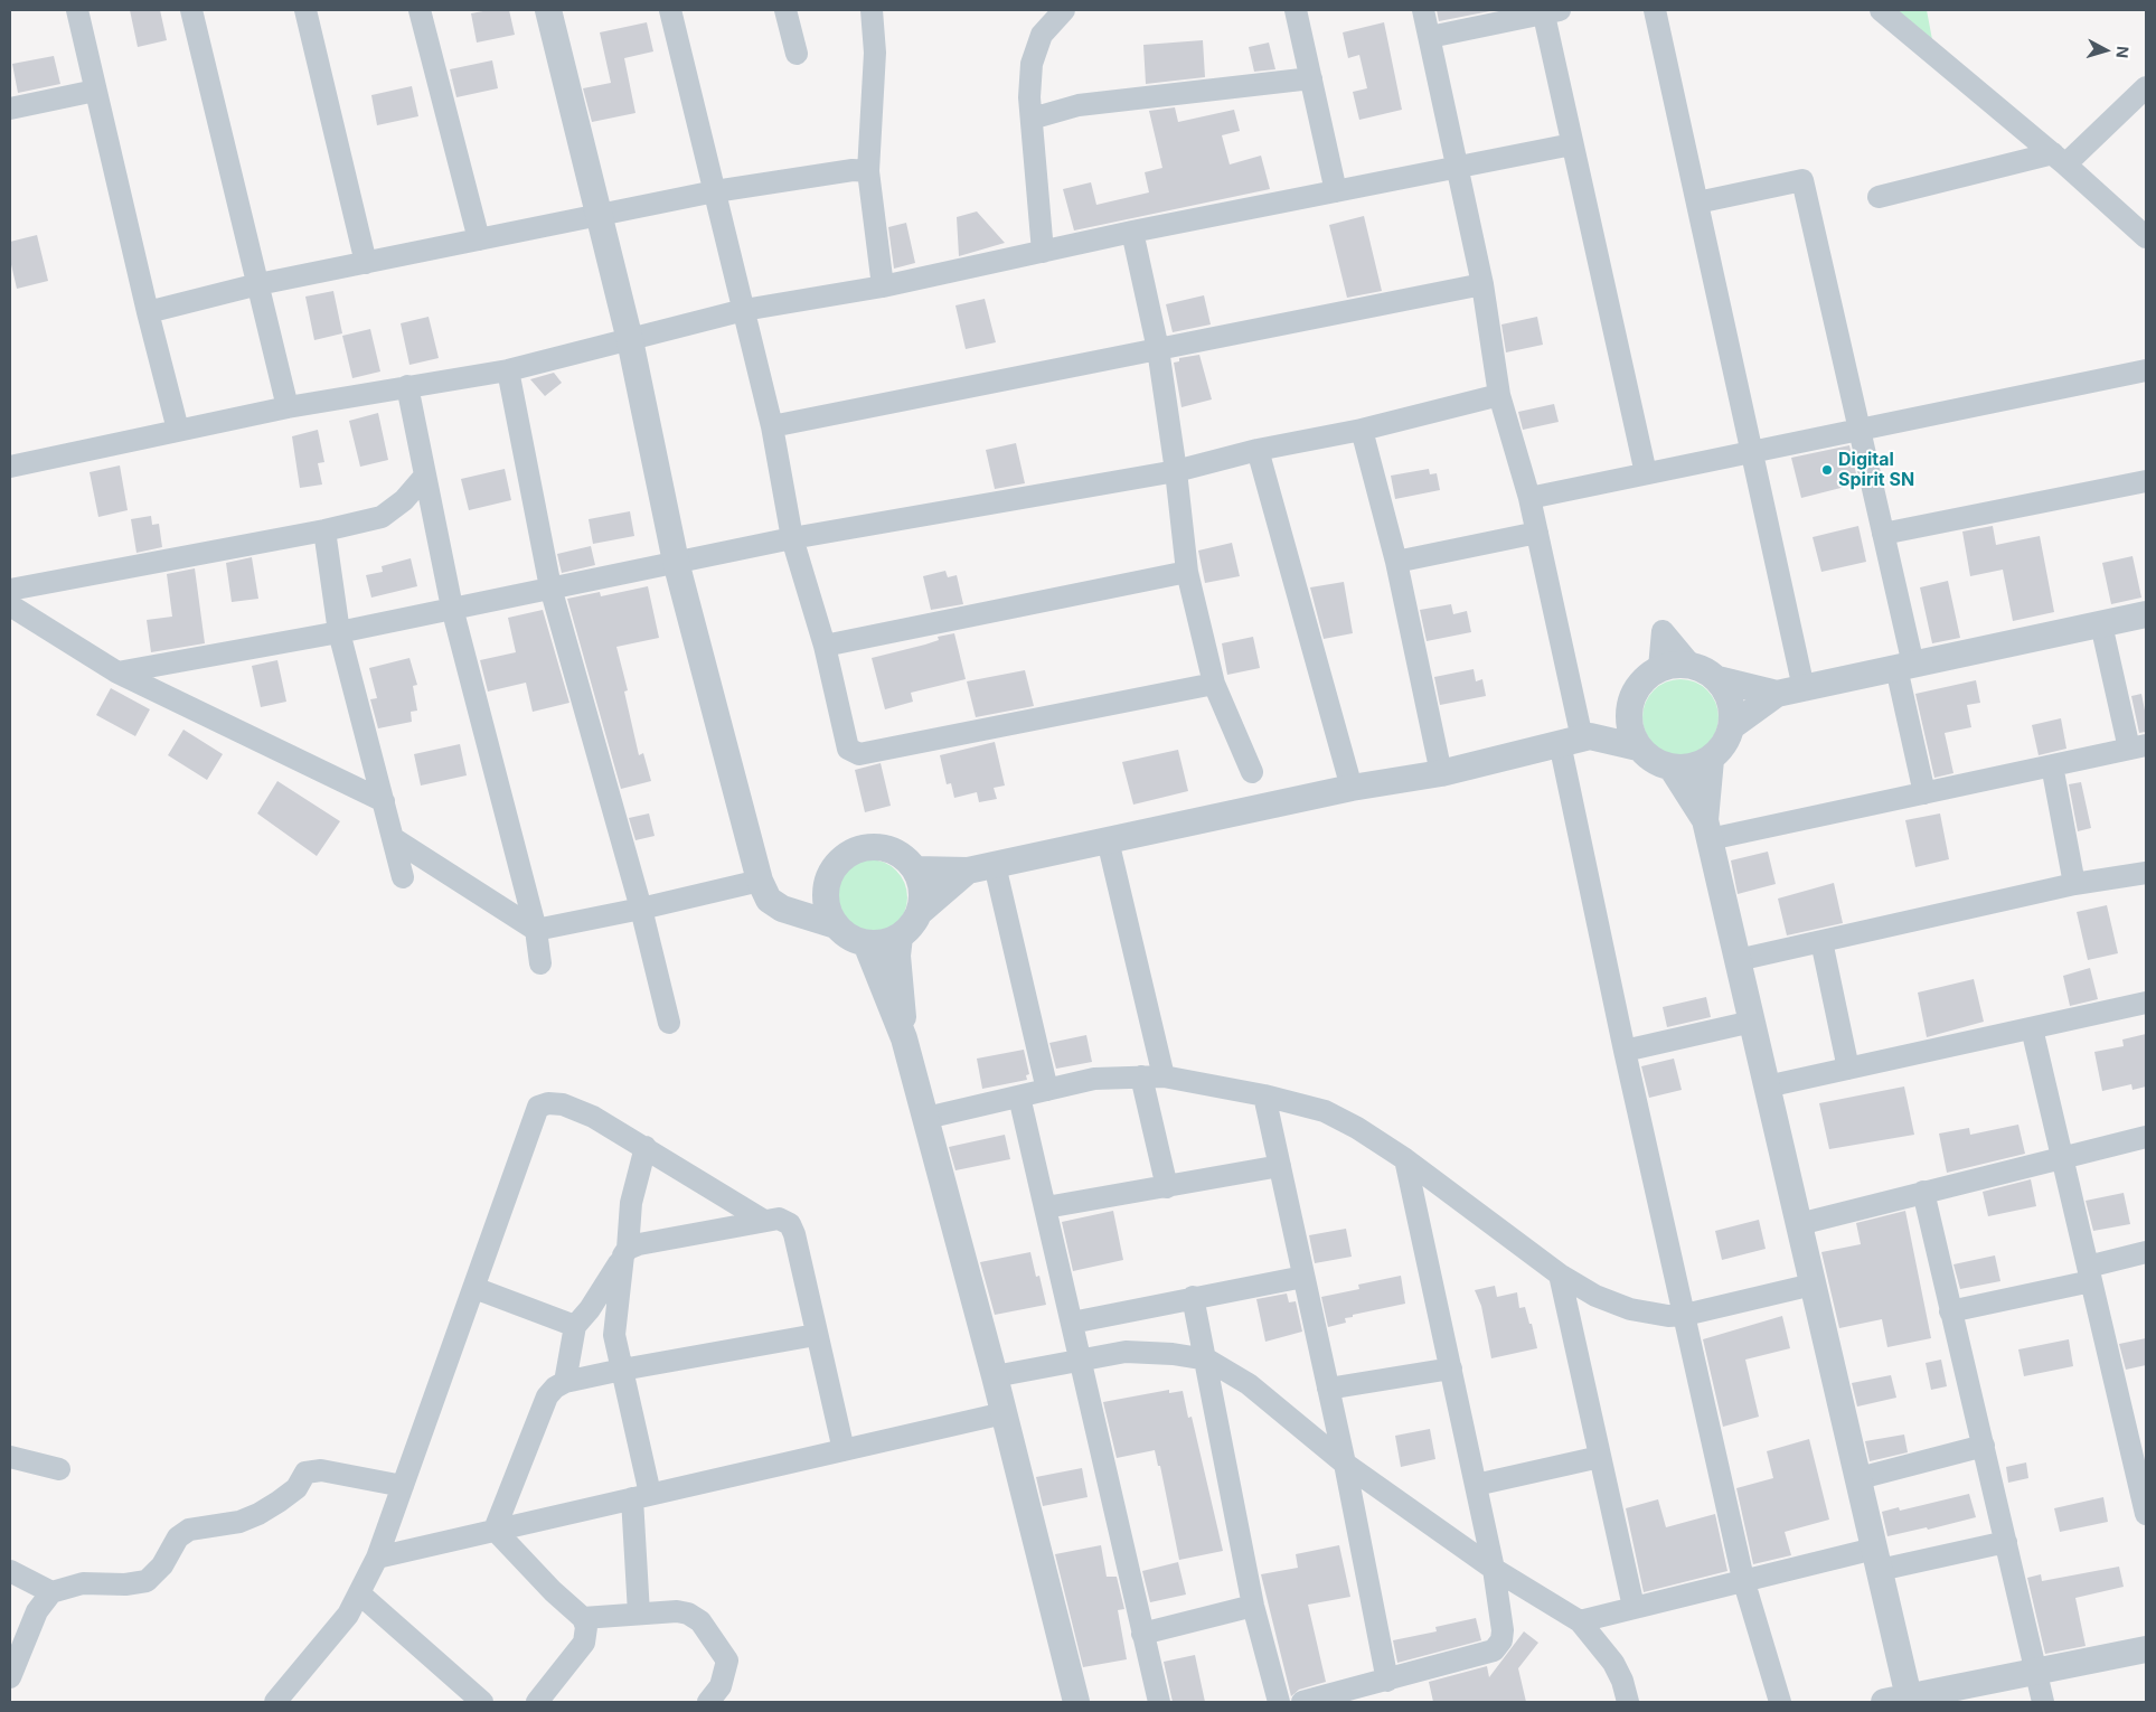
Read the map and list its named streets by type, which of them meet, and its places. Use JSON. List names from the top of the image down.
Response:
{
  "places": ["Digital Spirit SN"],
  "north": "right"
}
